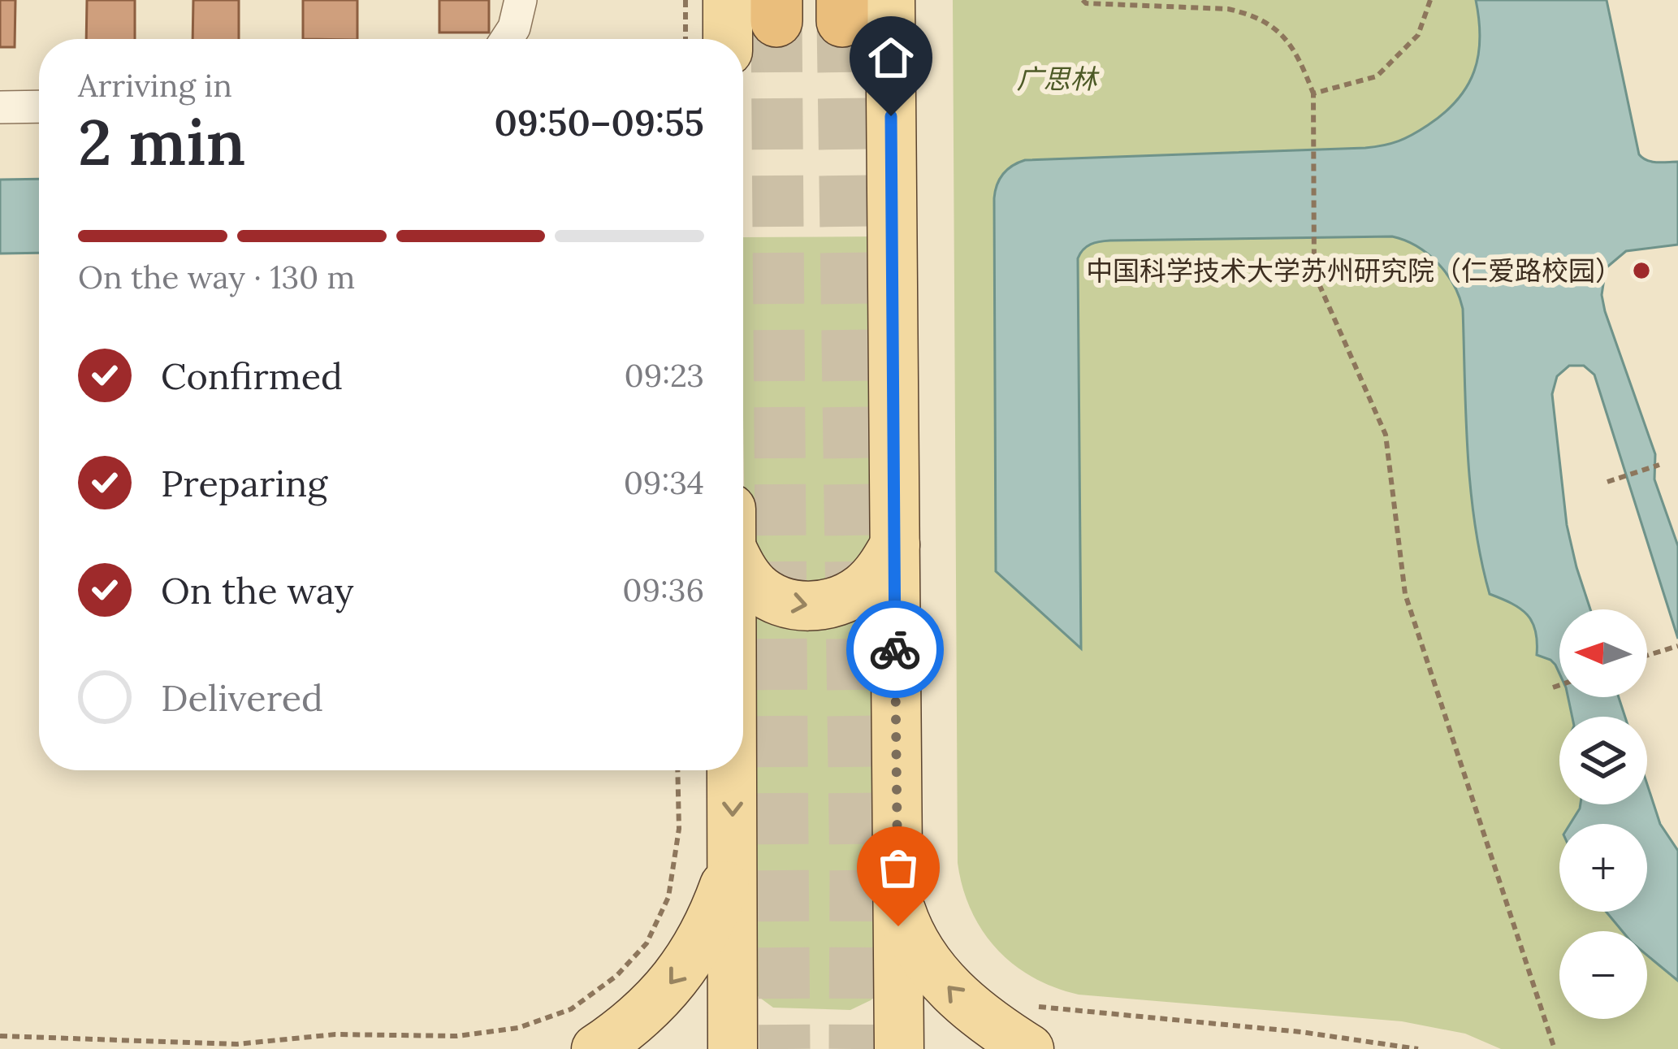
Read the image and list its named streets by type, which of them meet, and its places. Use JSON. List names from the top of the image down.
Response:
{
  "parks": ["广思林"],
  "places": ["中国科学技术大学苏州研究院（仁爱路校园）"],
  "north": "left",
  "page": {
    "heading": ["2 min", "Arriving in", "09:50–09:55"],
    "bar": "On the way · 130 m",
    "list": [
      ["Confirmed", "09:23"],
      ["Preparing", "09:34"],
      ["On the way", "09:36"],
      "Delivered"
    ],
    "map_buttons": ["+", "−"]
  }
}
